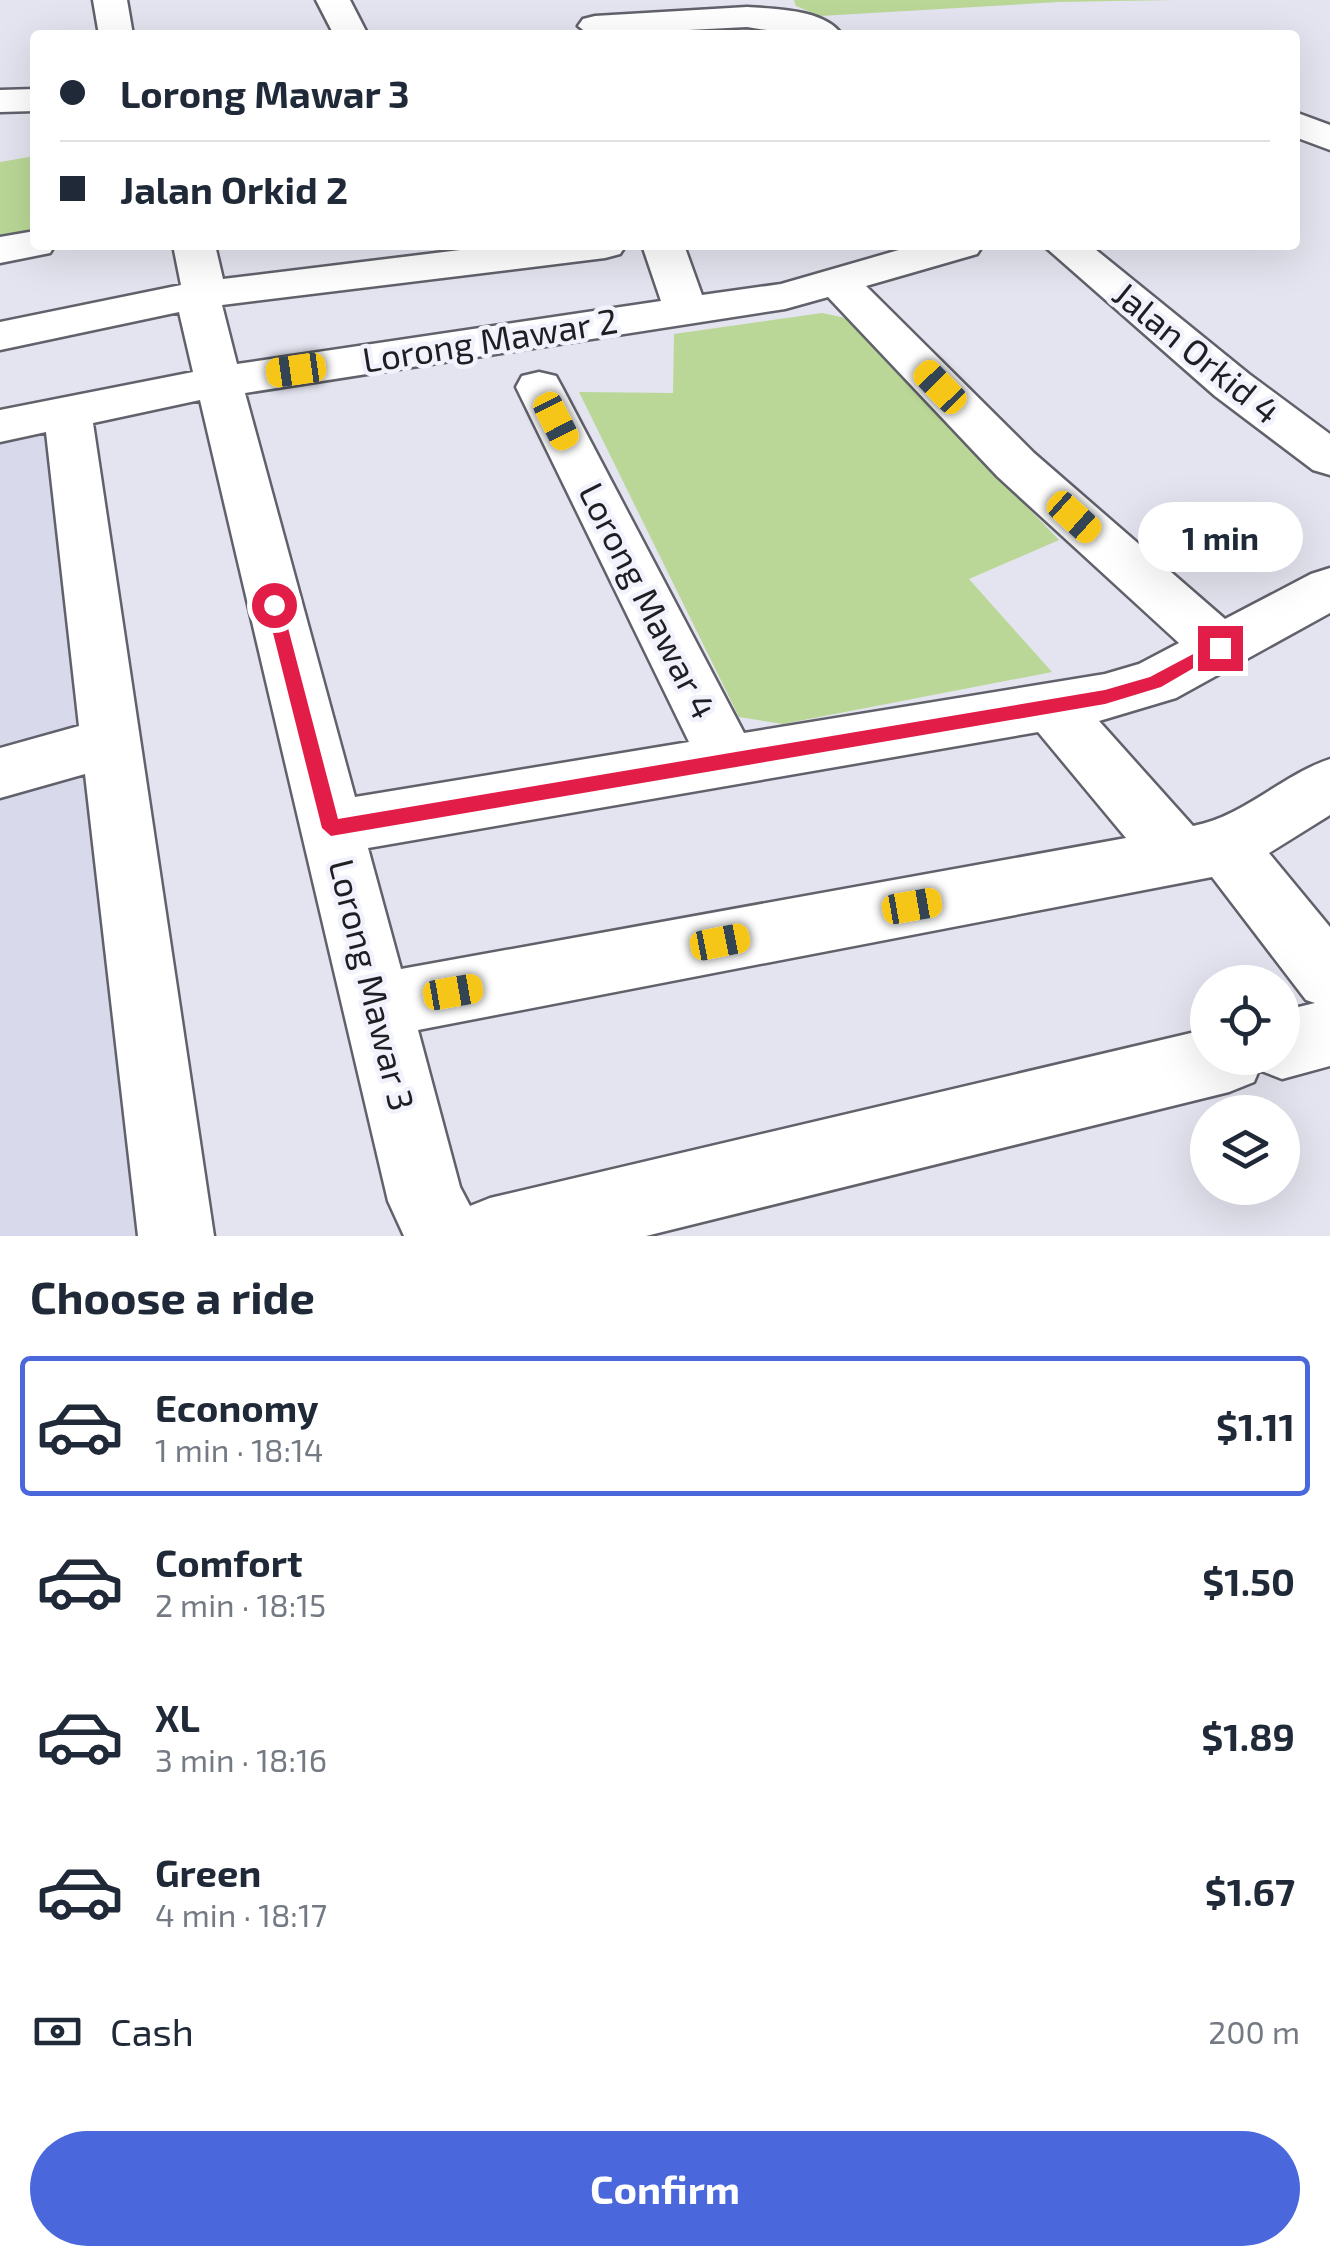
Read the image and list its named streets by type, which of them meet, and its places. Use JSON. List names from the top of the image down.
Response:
{
  "streets": {
    "street": [
      "Lorong Mawar 2",
      "Jalan Orkid 4",
      "Lorong Mawar 4",
      "Lorong Mawar 3"
    ]
  },
  "crossings": [
    ["Lorong Mawar 2", "Lorong Mawar 3"]
  ],
  "page": {
    "banner": ["Lorong Mawar 3", "Jalan Orkid 2"],
    "bubble": "1 min",
    "heading": "Choose a ride",
    "list": [
      {
        "name": "Economy",
        "note": "1 min · 18:14",
        "value": "$1.11"
      },
      {
        "name": "Comfort",
        "note": "2 min · 18:15",
        "value": "$1.50"
      },
      {
        "name": "XL",
        "note": "3 min · 18:16",
        "value": "$1.89"
      },
      {
        "name": "Green",
        "note": "4 min · 18:17",
        "value": "$1.67"
      }
    ],
    "pay": ["Cash", "200 m"],
    "buttons": "Confirm"
  }
}
